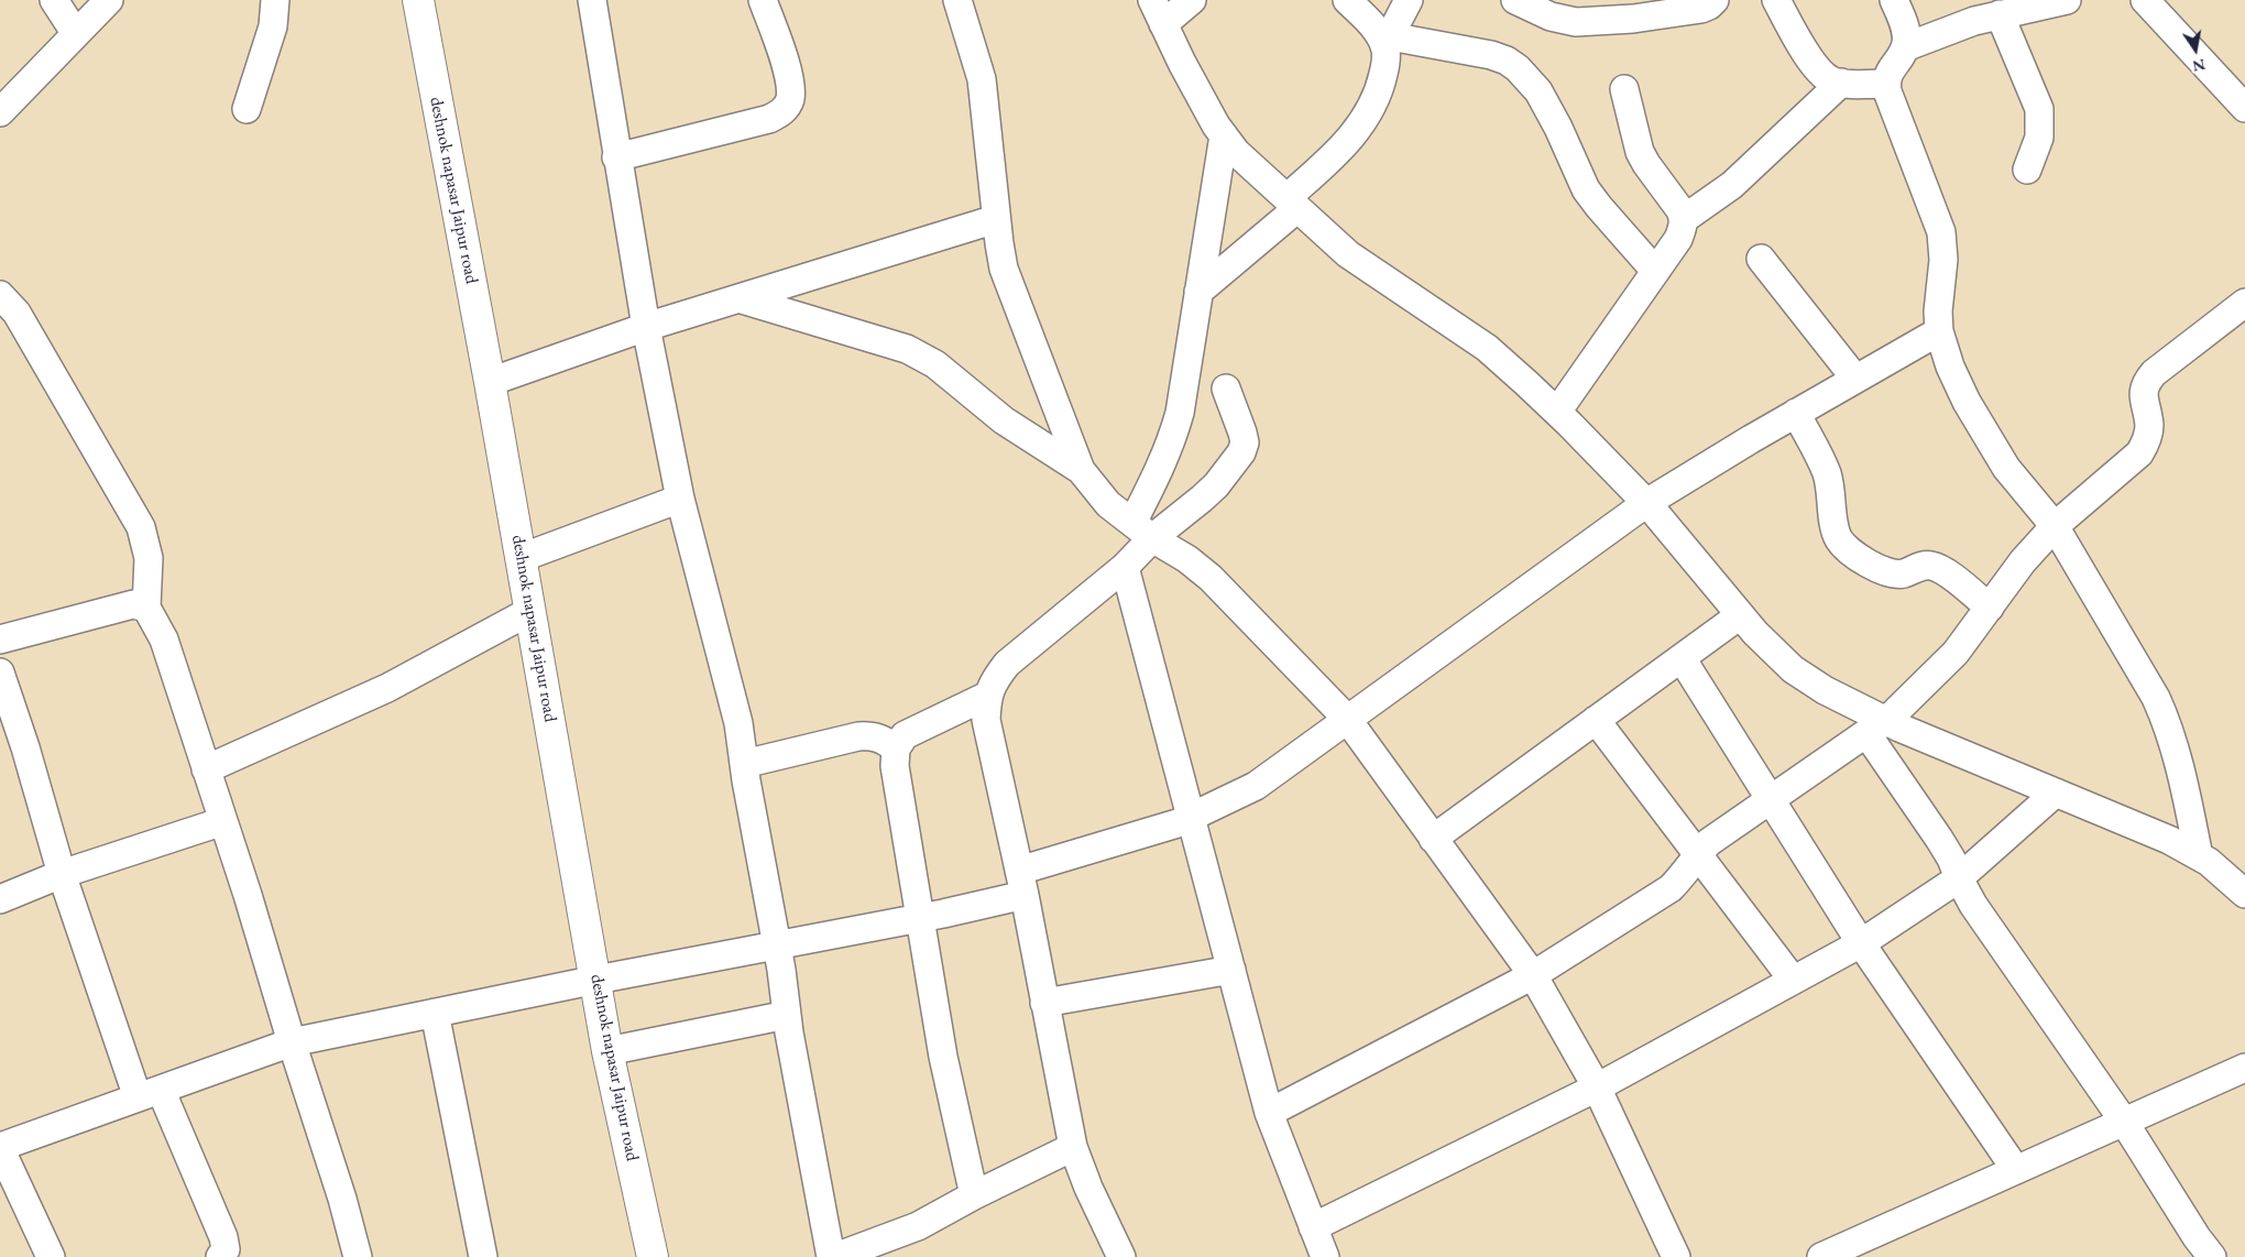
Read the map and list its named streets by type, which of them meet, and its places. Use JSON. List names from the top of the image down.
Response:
{
  "streets": {
    "main road": ["deshnok napasar Jaipur road"]
  },
  "north": "bottom"
}
